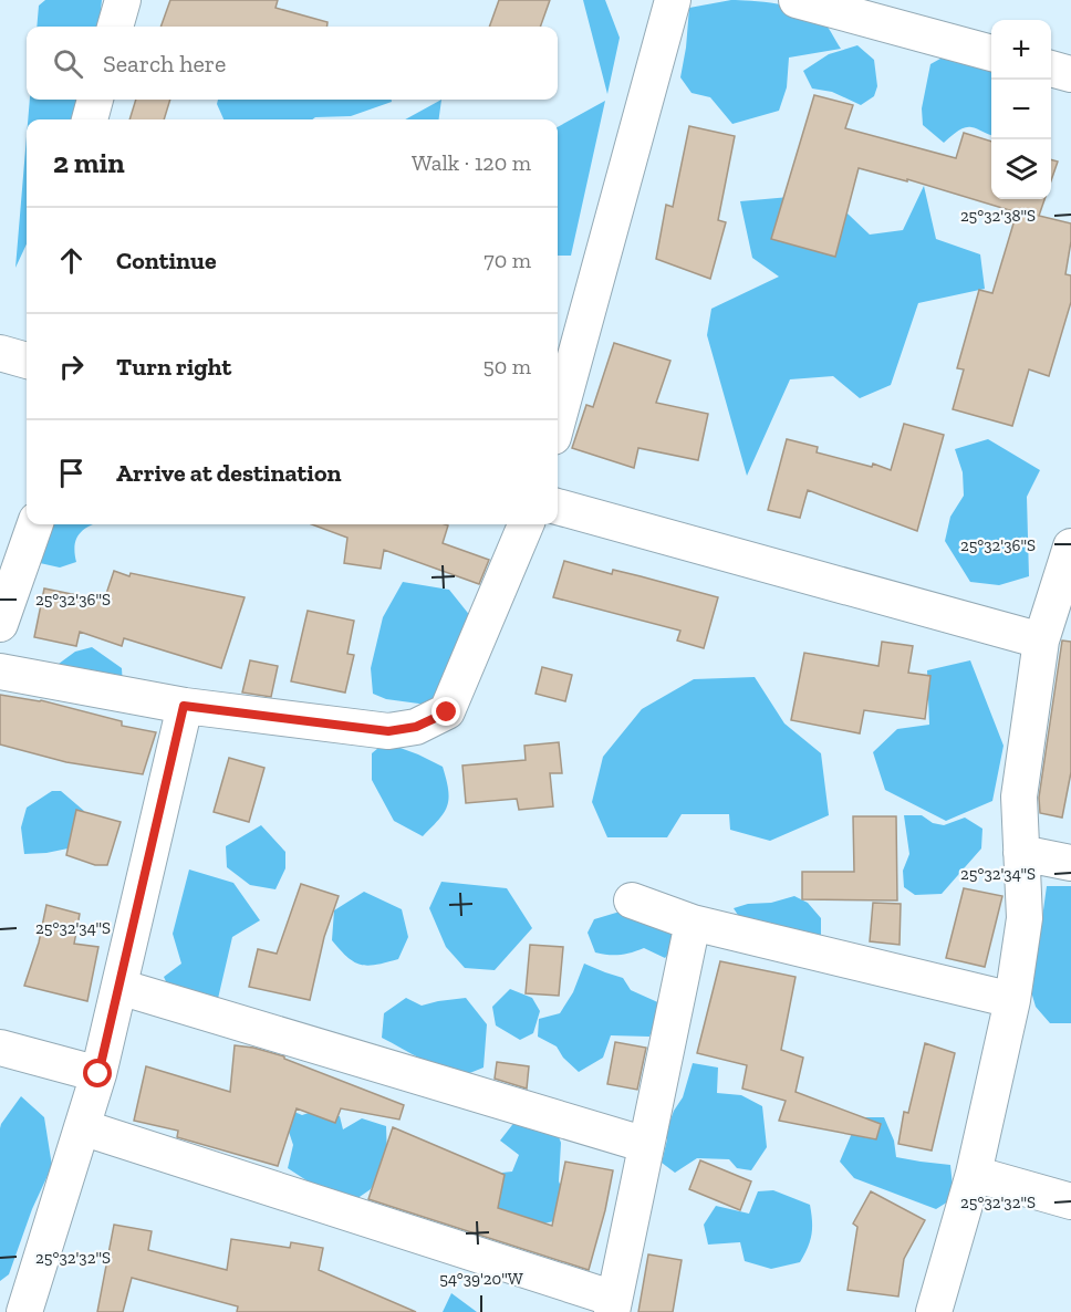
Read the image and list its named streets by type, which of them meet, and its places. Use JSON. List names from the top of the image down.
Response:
{
  "page": {
    "map_buttons": ["+", "−"],
    "search": "Search here",
    "heading": ["2 min", "Walk · 120 m"],
    "list": [
      ["Continue", "70 m"],
      ["Turn right", "50 m"],
      "Arrive at destination"
    ]
  },
  "coordinates": [
    "25°32'38\"S",
    "25°32'36\"S",
    "25°32'34\"S",
    "25°32'32\"S",
    "54°39'20\"W"
  ]
}
